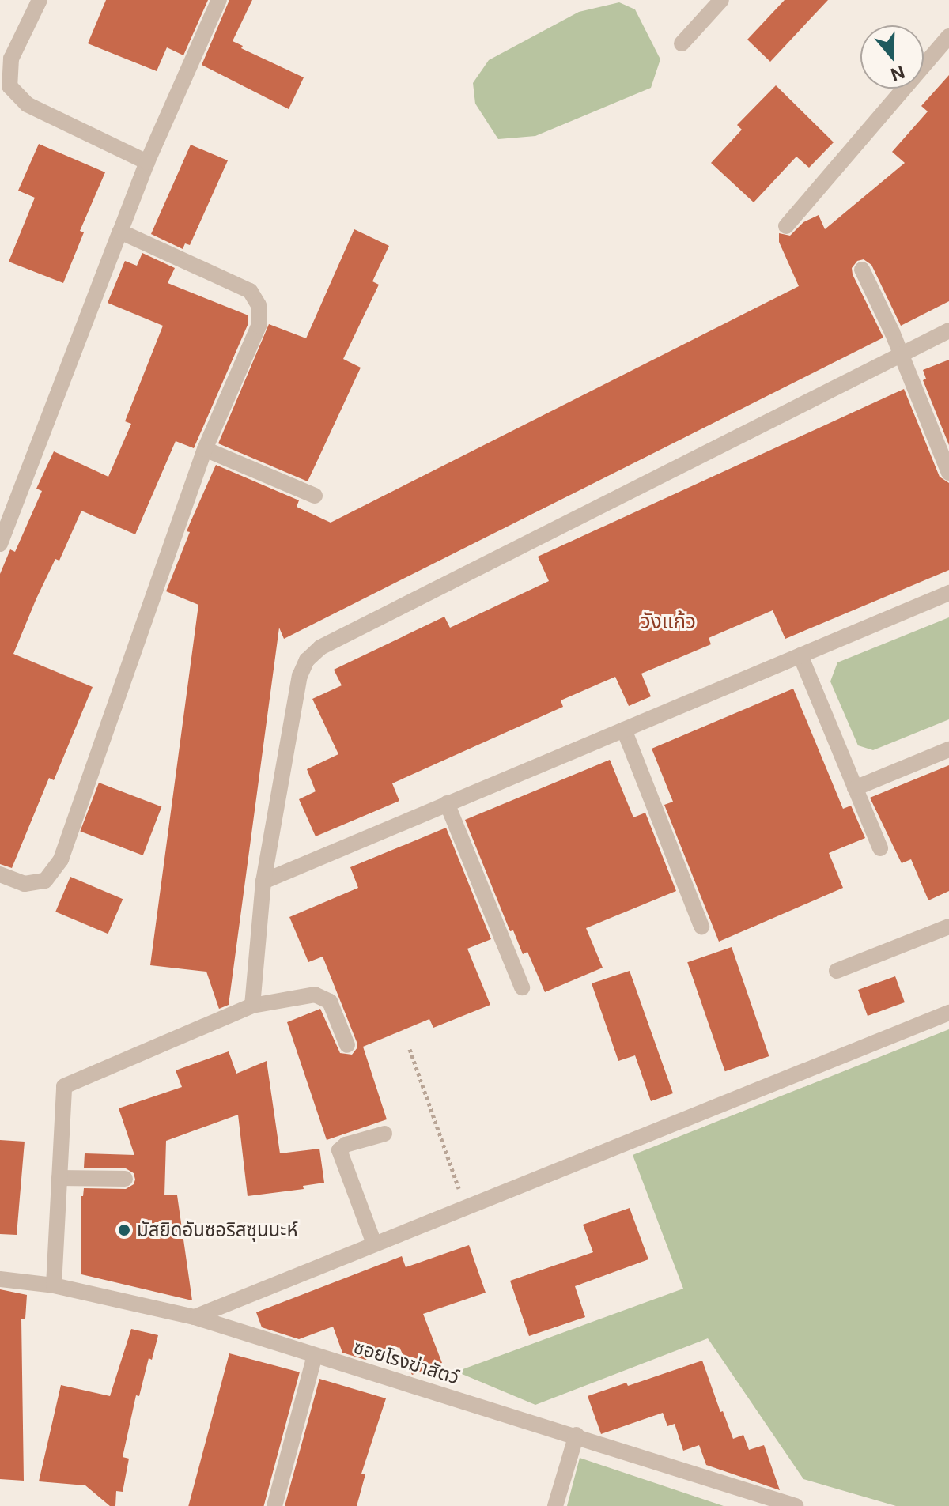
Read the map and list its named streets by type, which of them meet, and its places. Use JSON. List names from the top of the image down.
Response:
{
  "streets": {
    "street": ["ซอยโรงฆ่าสัตว์"]
  },
  "districts": ["วังแก้ว"],
  "places": ["มัสยิดอันซอริสซุนนะห์"],
  "north": "bottom"
}
